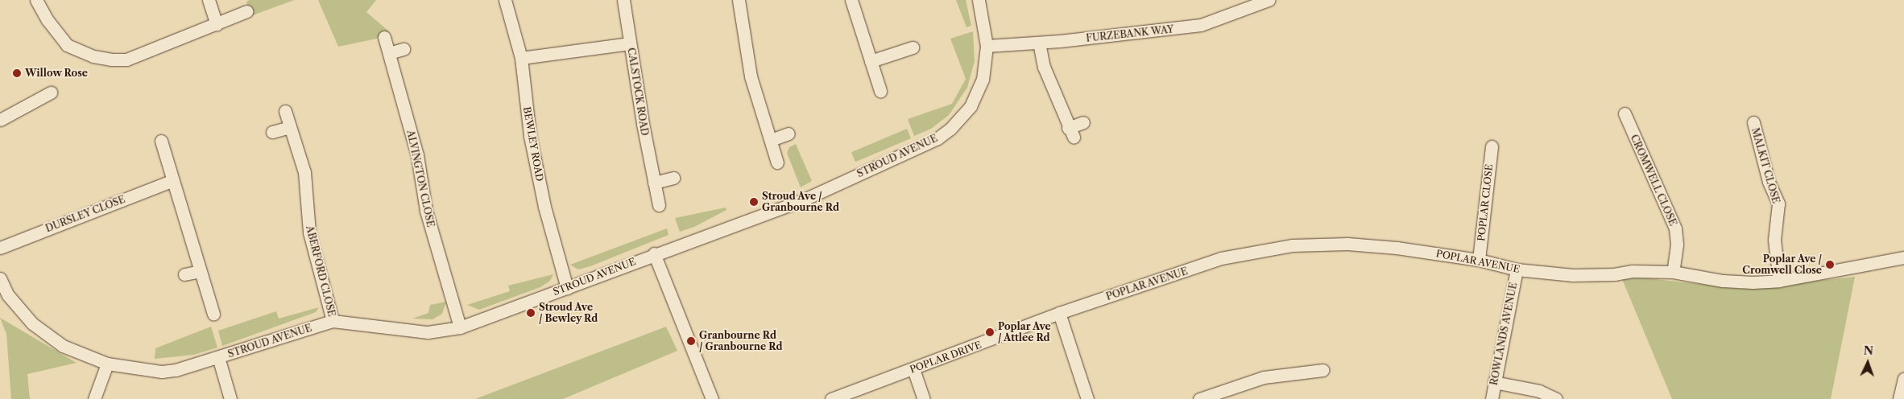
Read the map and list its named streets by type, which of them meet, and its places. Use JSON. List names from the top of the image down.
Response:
{
  "streets": {
    "street": [
      "FURZEBANK WAY",
      "CALSTOCK ROAD",
      "BEWLEY ROAD",
      "STROUD AVENUE",
      "MALKIT CLOSE",
      "ALVINGTON CLOSE",
      "CROMWELL CLOSE",
      "POPLAR CLOSE",
      "DURSLEY CLOSE",
      "POPLAR AVENUE",
      "ABERFORD CLOSE",
      "ROWLANDS AVENUE",
      "POPLAR DRIVE"
    ]
  },
  "crossings": [
    ["FURZEBANK WAY", "STROUD AVENUE"],
    ["BEWLEY ROAD", "STROUD AVENUE"],
    ["STROUD AVENUE", "ALVINGTON CLOSE"],
    ["STROUD AVENUE", "ABERFORD CLOSE"],
    ["MALKIT CLOSE", "POPLAR AVENUE"],
    ["CROMWELL CLOSE", "POPLAR AVENUE"],
    ["POPLAR CLOSE", "POPLAR AVENUE"],
    ["POPLAR AVENUE", "ROWLANDS AVENUE"],
    ["POPLAR AVENUE", "POPLAR DRIVE"]
  ],
  "places": [
    "Willow Rose",
    "Stroud Ave / Granbourne Rd",
    "Poplar Ave / Cromwell Close",
    "Stroud Ave / Bewley Rd",
    "Poplar Ave / Attlee Rd",
    "Granbourne Rd / Granbourne Rd"
  ],
  "north": "top"
}
